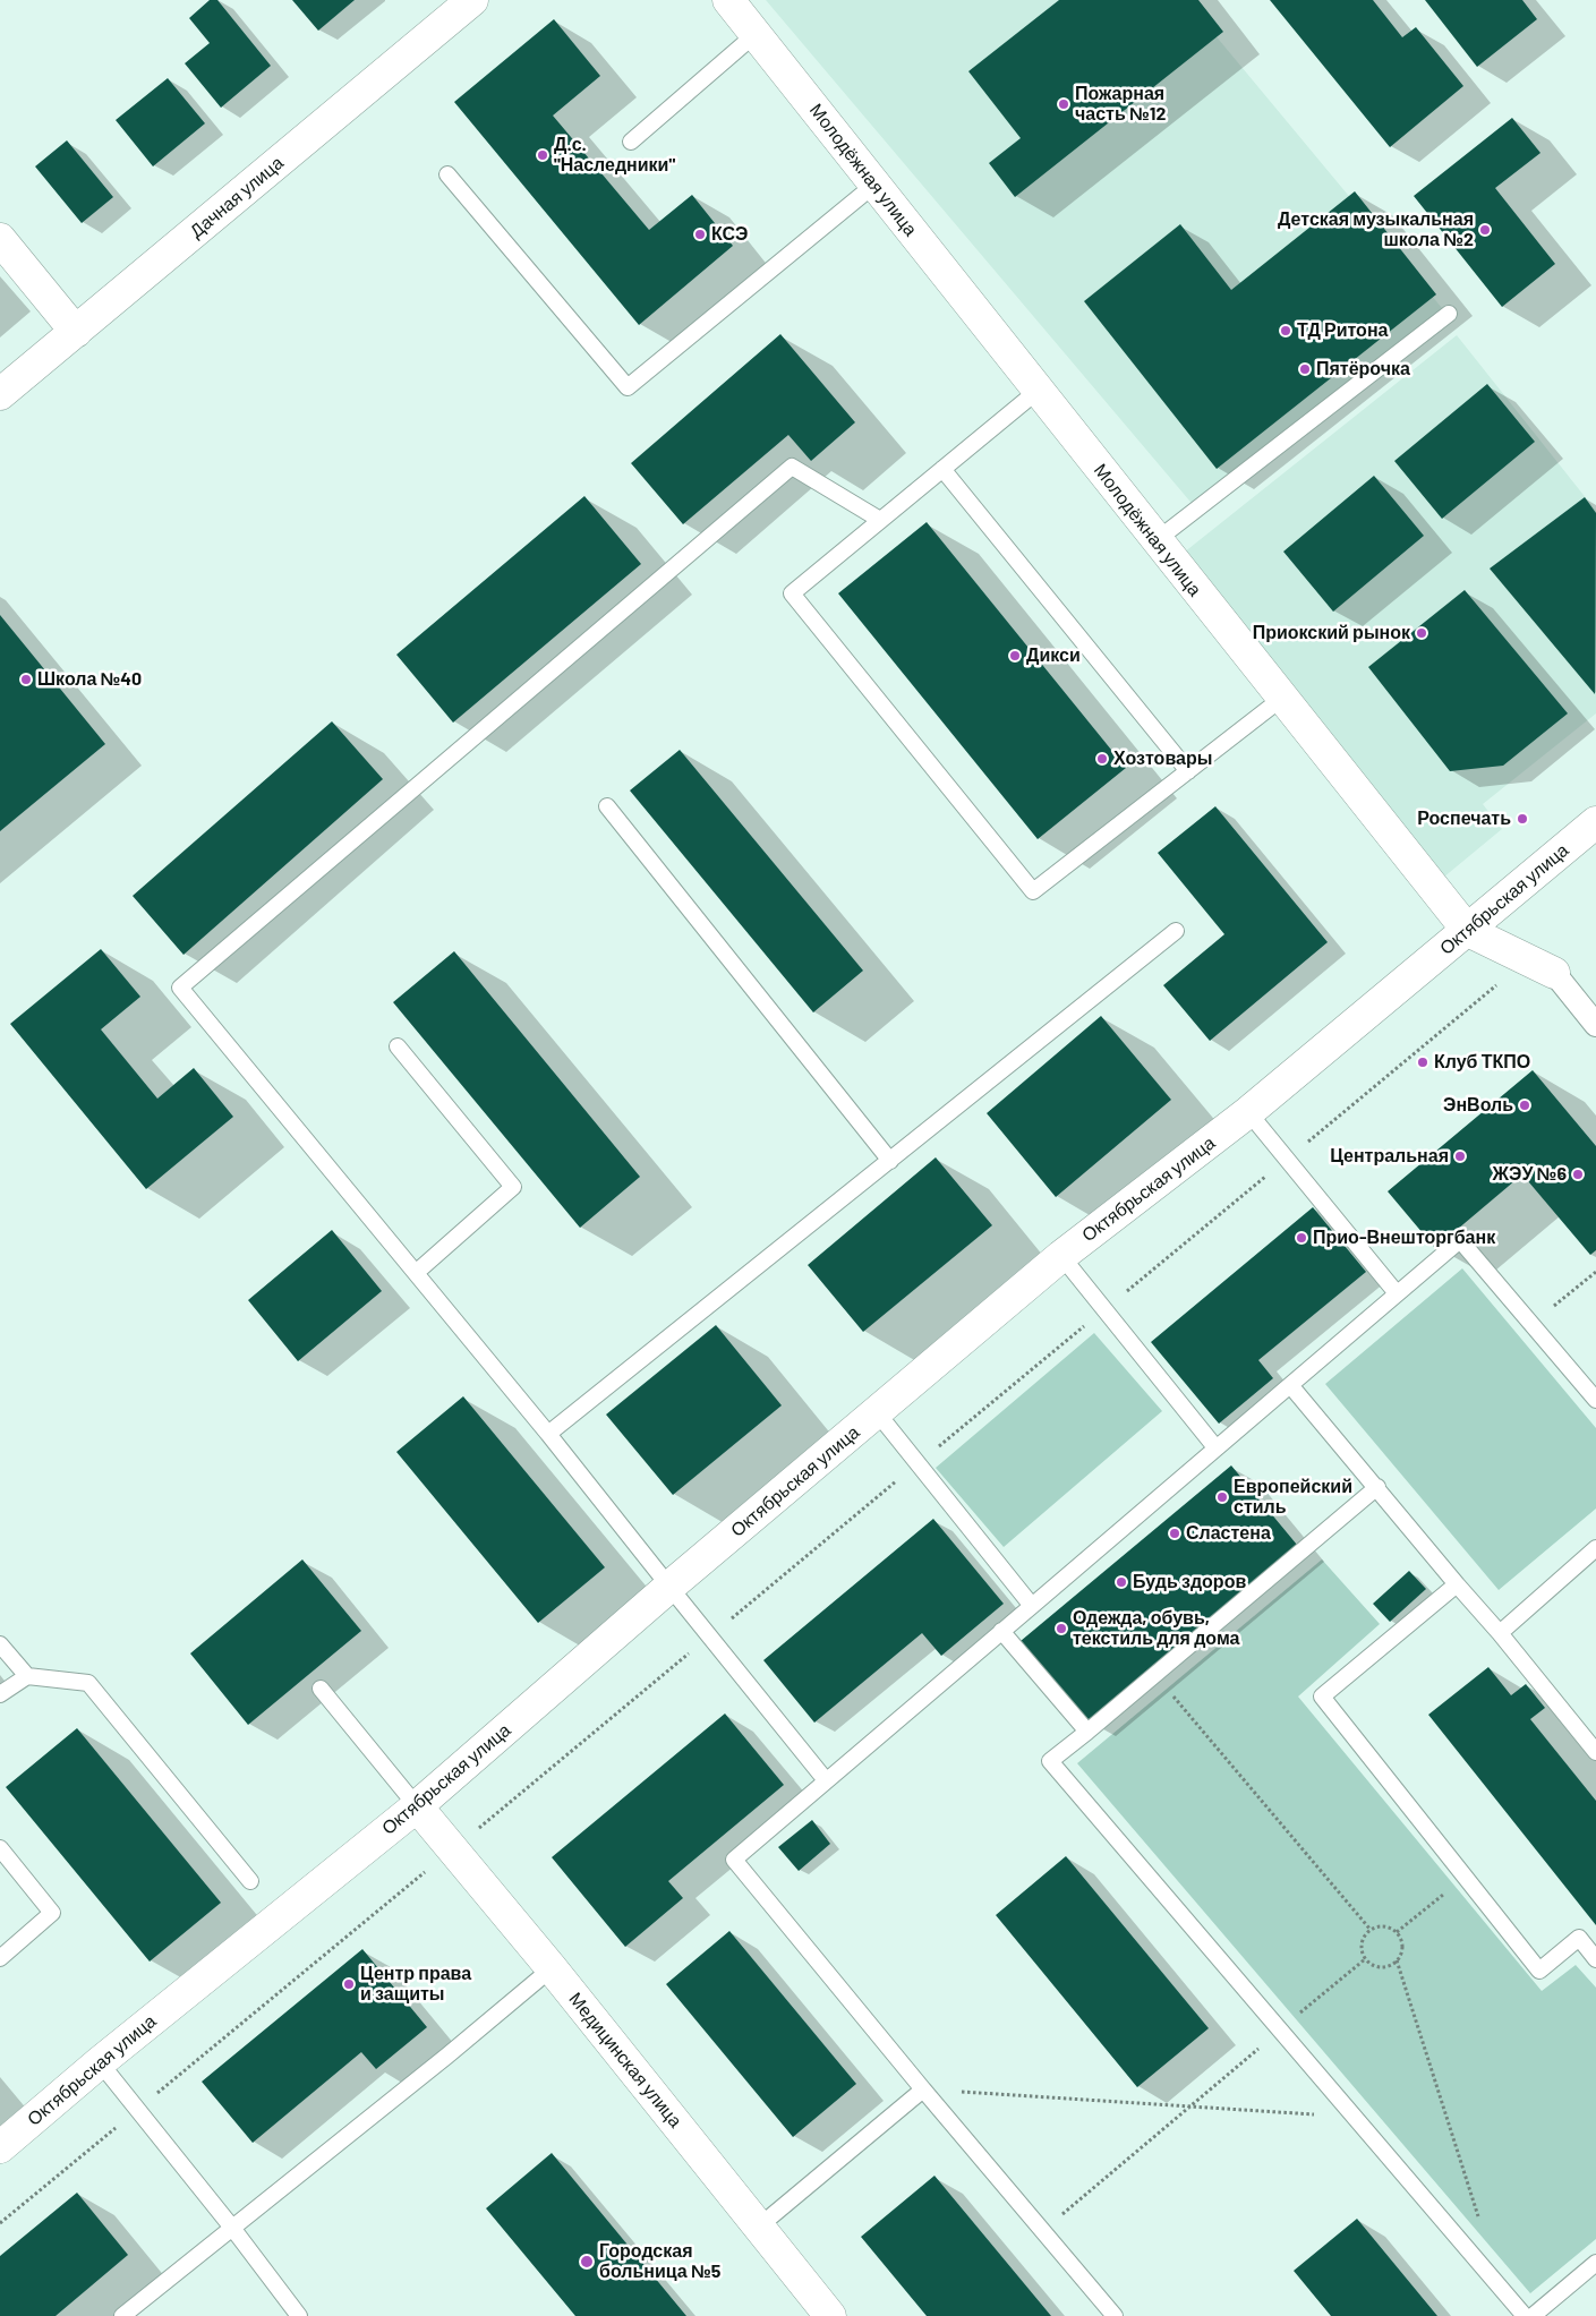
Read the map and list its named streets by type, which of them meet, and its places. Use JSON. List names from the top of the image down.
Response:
{
  "streets": {
    "street": [
      "Молодёжная улица",
      "Дачная улица",
      "Октябрьская улица",
      "Медицинская улица"
    ]
  },
  "crossings": [
    ["Молодёжная улица", "Октябрьская улица"],
    ["Октябрьская улица", "Медицинская улица"]
  ],
  "places": [
    "Пожарная часть №12",
    "Д.с. \"Наследники\"",
    "Детская музыкальная школа №2",
    "КСЭ",
    "ТД Ритона",
    "Пятёрочка",
    "Приокский рынок",
    "Дикси",
    "Школа №40",
    "Хозтовары",
    "Роспечать",
    "Клуб ТКПО",
    "ЭнВоль",
    "Центральная",
    "ЖЭУ №6",
    "Прио-Внешторгбанк",
    "Европейский стиль",
    "Сластена",
    "Будь здоров",
    "Одежда, обувь, текстиль для дома",
    "Центр права и защиты",
    "Городская больница №5"
  ]
}
